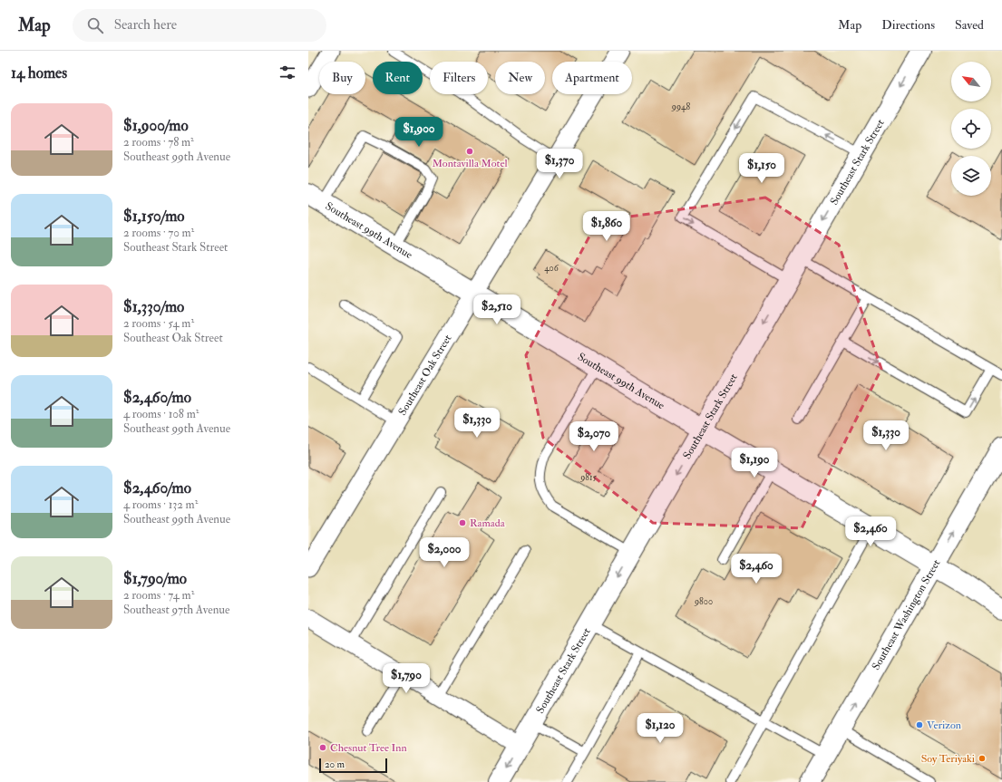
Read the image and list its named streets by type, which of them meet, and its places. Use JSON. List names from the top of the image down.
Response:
{
  "streets": {
    "main road": ["Southeast Stark Street", "Southeast 99th Avenue", "Southeast Washington Street"],
    "street": ["Southeast Oak Street"]
  },
  "crossings": [
    ["Southeast Stark Street", "Southeast 99th Avenue"],
    ["Southeast 99th Avenue", "Southeast Oak Street"],
    ["Southeast 99th Avenue", "Southeast Washington Street"]
  ],
  "one_way": ["Southeast Stark Street", "Southeast Washington Street"],
  "places": [
    "Montavilla Motel",
    "Ramada",
    "Verizon",
    "Chesnut Tree Inn",
    "Soy Teriyaki"
  ],
  "house_numbers": [
    "9948",
    "406",
    "9815",
    "9800"
  ],
  "scale_bar": "20 m",
  "north": "top left",
  "page": {
    "header": "Map",
    "search": "Search here",
    "nav": ["Map", "Directions", "Saved"],
    "heading": "14 homes",
    "chip": [
      "Buy",
      "Rent",
      "Filters",
      "New",
      "Apartment"
    ],
    "list": [
      {
        "name": "$1,900/mo",
        "note": "2 rooms · 78 m² · Southeast 99th Avenue"
      },
      {
        "name": "$1,150/mo",
        "note": "2 rooms · 70 m² · Southeast Stark Street"
      },
      {
        "name": "$1,330/mo",
        "note": "2 rooms · 54 m² · Southeast Oak Street"
      },
      {
        "name": "$2,460/mo",
        "note": "4 rooms · 108 m² · Southeast 99th Avenue"
      },
      {
        "name": "$2,460/mo",
        "note": "4 rooms · 132 m² · Southeast 99th Avenue"
      },
      {
        "name": "$1,790/mo",
        "note": "2 rooms · 74 m² · Southeast 97th Avenue"
      }
    ],
    "price": [
      "$1,900",
      "$1,370",
      "$1,150",
      "$1,860",
      "$2,510",
      "$1,330",
      "$1,330",
      "$2,070",
      "$1,190",
      "$2,460",
      "$2,000",
      "$2,460",
      "$1,790",
      "$1,120"
    ],
    "scale": "20 m"
  }
}
